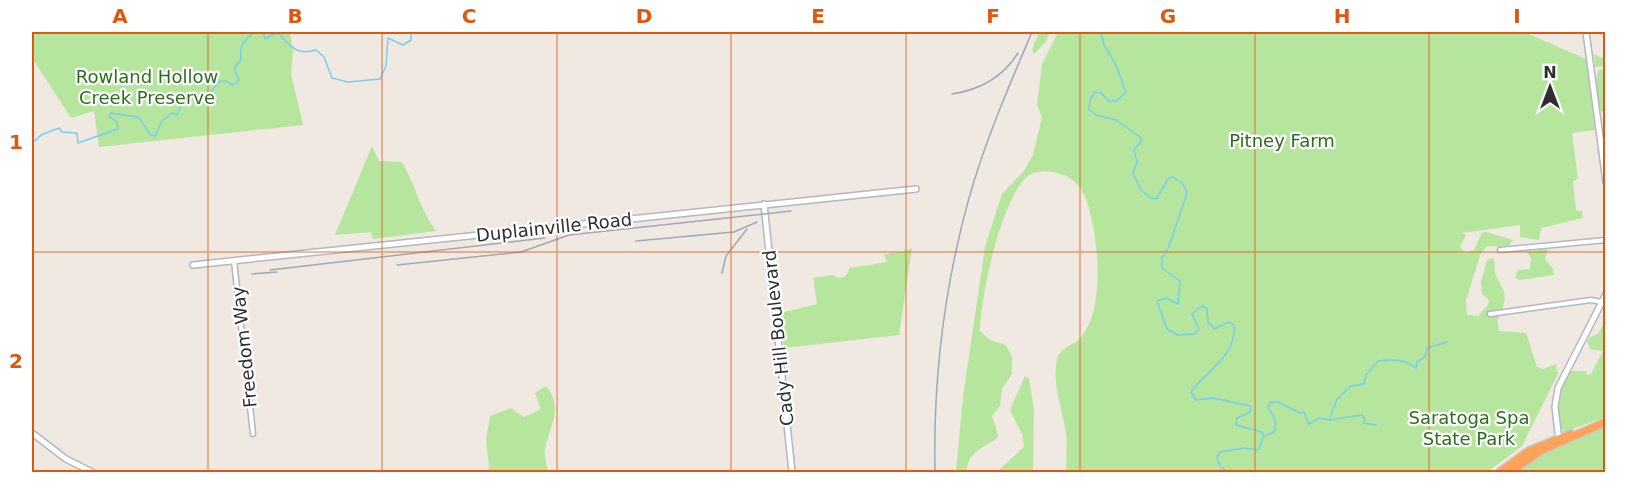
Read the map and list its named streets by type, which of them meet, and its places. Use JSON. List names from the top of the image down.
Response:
{
  "streets": {
    "street": ["Duplainville Road", "Cady Hill Boulevard", "Freedom Way"]
  },
  "crossings": [
    ["Duplainville Road", "Cady Hill Boulevard"],
    ["Duplainville Road", "Freedom Way"]
  ],
  "parks": ["Rowland Hollow Creek Preserve", "Pitney Farm", "Saratoga Spa State Park"],
  "north": "top",
  "grid": {
    "columns": [
      "A",
      "B",
      "C",
      "D",
      "E",
      "F",
      "G",
      "H",
      "I"
    ],
    "rows": ["1", "2"]
  }
}
